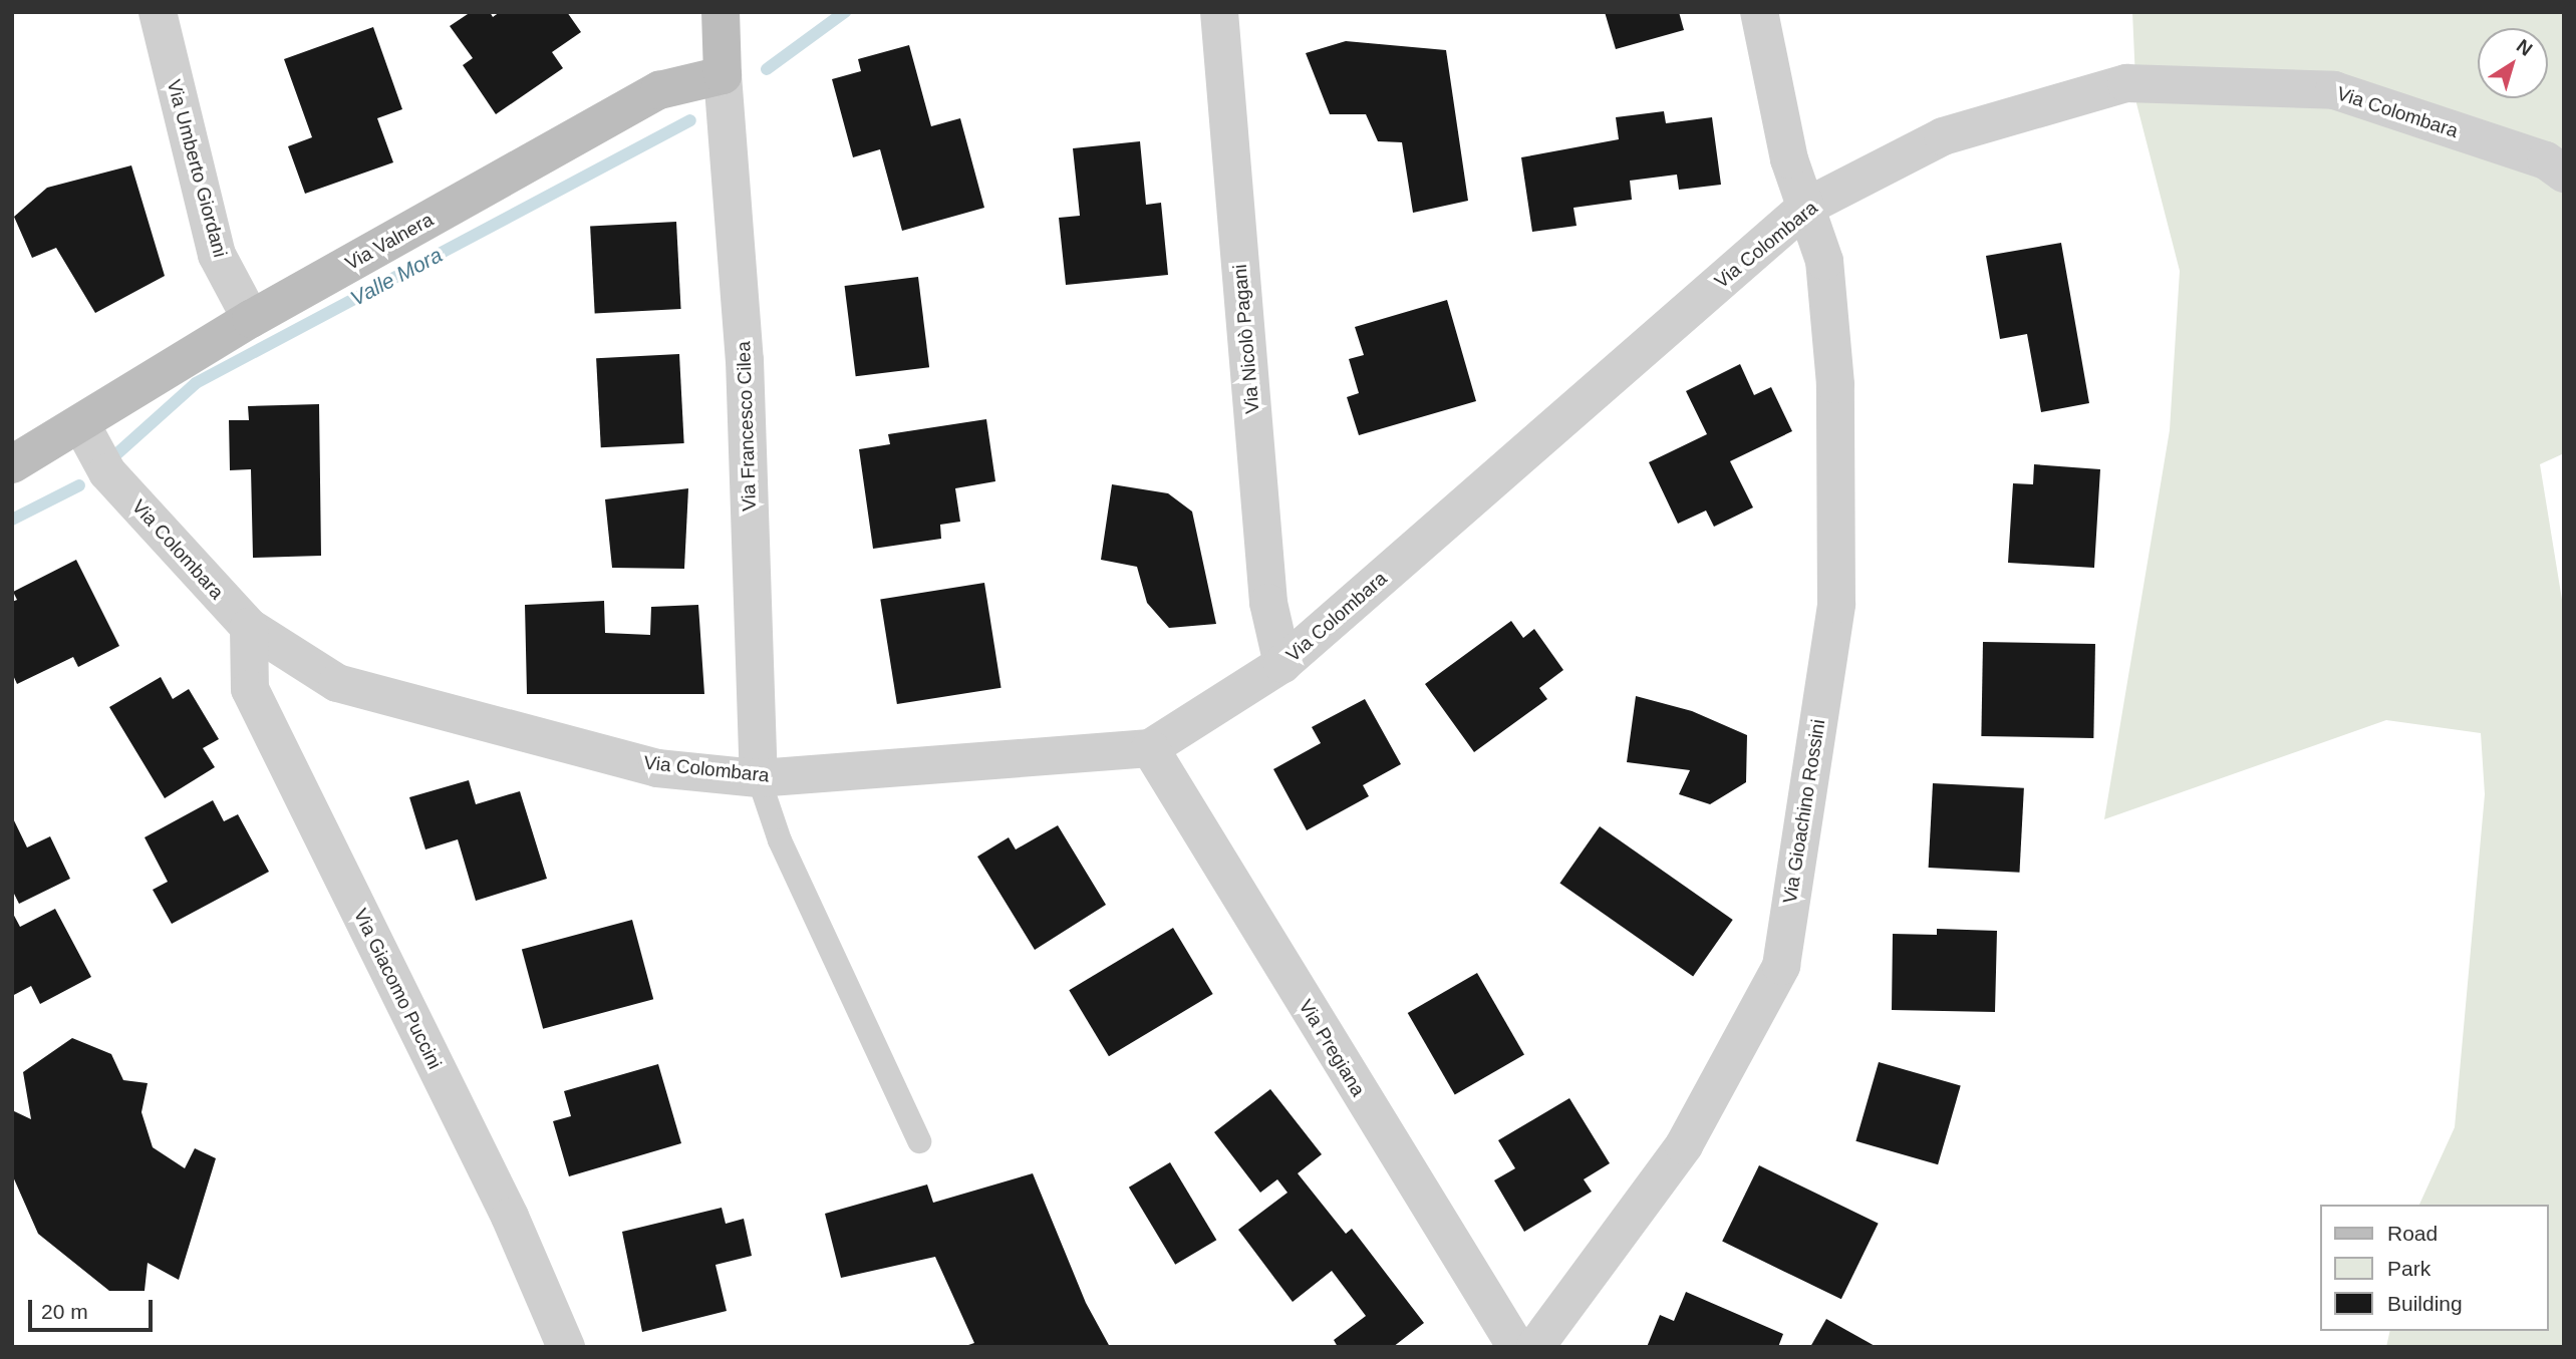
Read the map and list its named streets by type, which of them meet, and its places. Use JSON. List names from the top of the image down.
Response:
{
  "streets": {
    "street": [
      "Via Colombara",
      "Via Umberto Giordani",
      "Via Valnera",
      "Via Nicolò Pagani",
      "Via Francesco Cilea",
      "Via Gioachino Rossini",
      "Via Giacomo Puccini",
      "Via Pregiana"
    ]
  },
  "crossings": [
    ["Via Colombara", "Via Valnera"],
    ["Via Colombara", "Via Nicolò Pagani"],
    ["Via Colombara", "Via Francesco Cilea"],
    ["Via Colombara", "Via Gioachino Rossini"],
    ["Via Colombara", "Via Giacomo Puccini"],
    ["Via Colombara", "Via Pregiana"],
    ["Via Umberto Giordani", "Via Valnera"],
    ["Via Valnera", "Via Francesco Cilea"]
  ],
  "water": ["Valle Mora"],
  "legend": ["Road", "Park", "Building"],
  "scale_bar": "20 m",
  "north": "top right"
}
